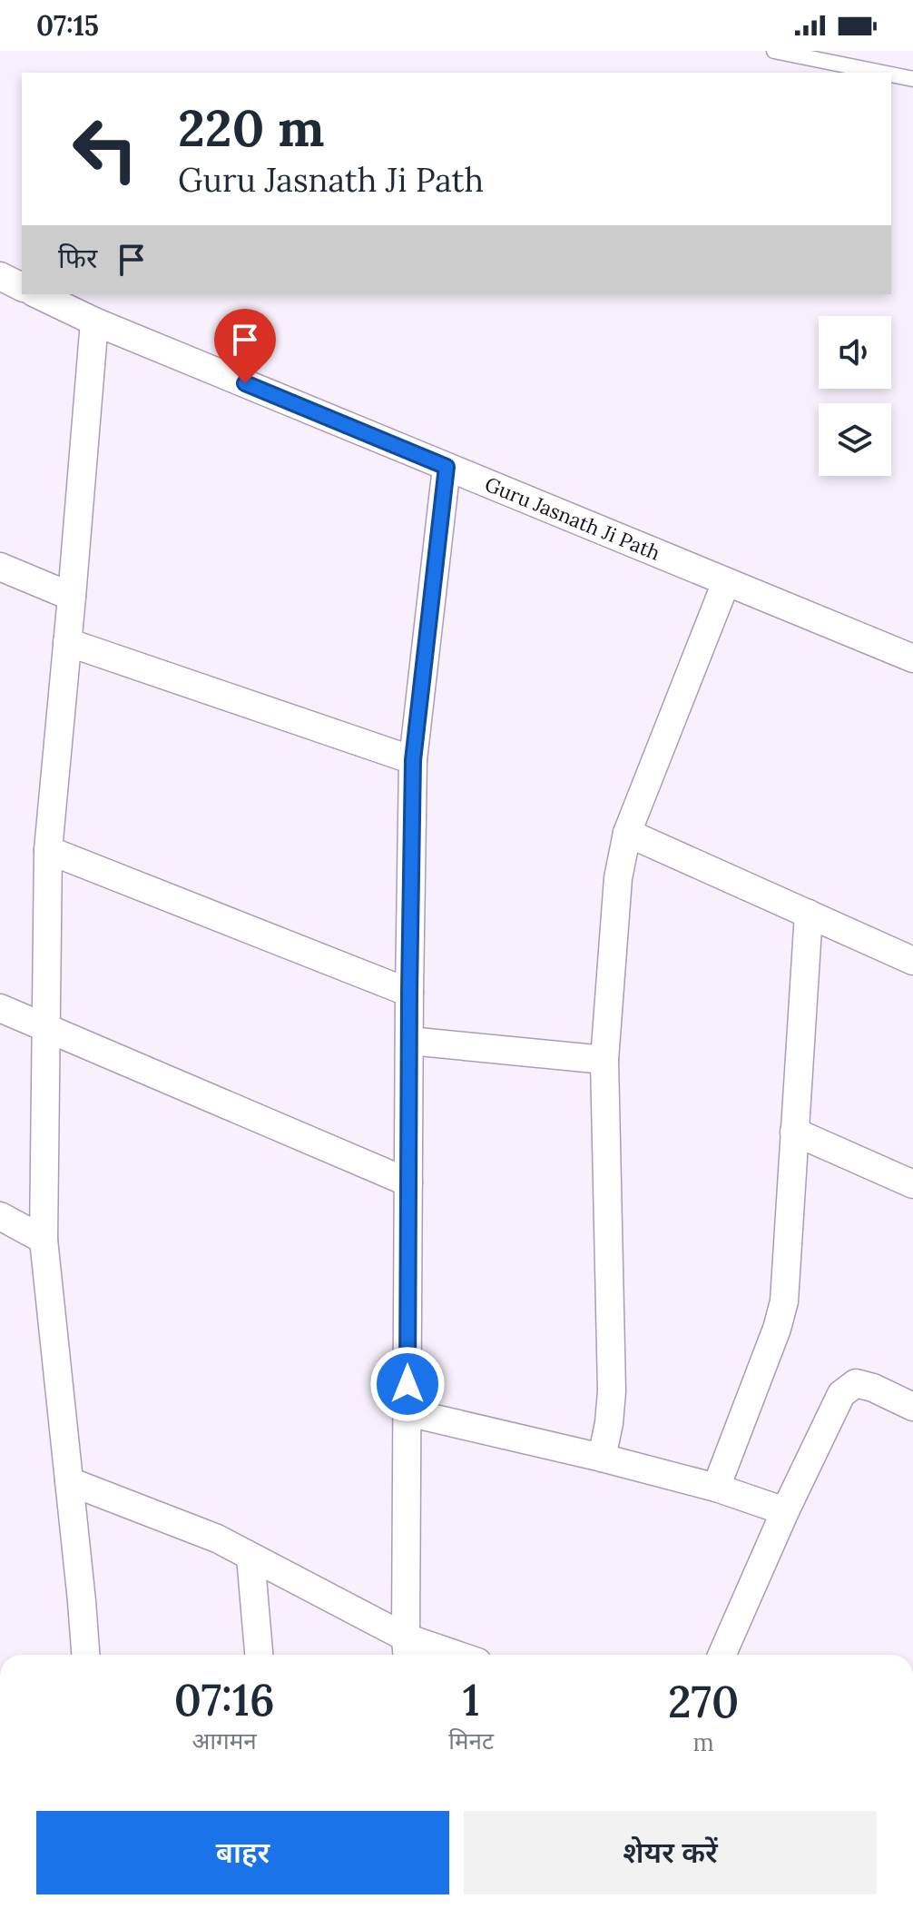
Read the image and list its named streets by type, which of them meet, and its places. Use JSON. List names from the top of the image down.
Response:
{
  "streets": {
    "street": ["Guru Jasnath Ji Path"]
  },
  "page": {
    "status": "07:15",
    "turn": ["220 m", "Guru Jasnath Ji Path"],
    "then": "फिर",
    "eta": [
      "07:16",
      "आगमन",
      "1",
      "मिनट",
      "270",
      "m"
    ],
    "buttons": ["बाहर", "शेयर करें"]
  }
}
